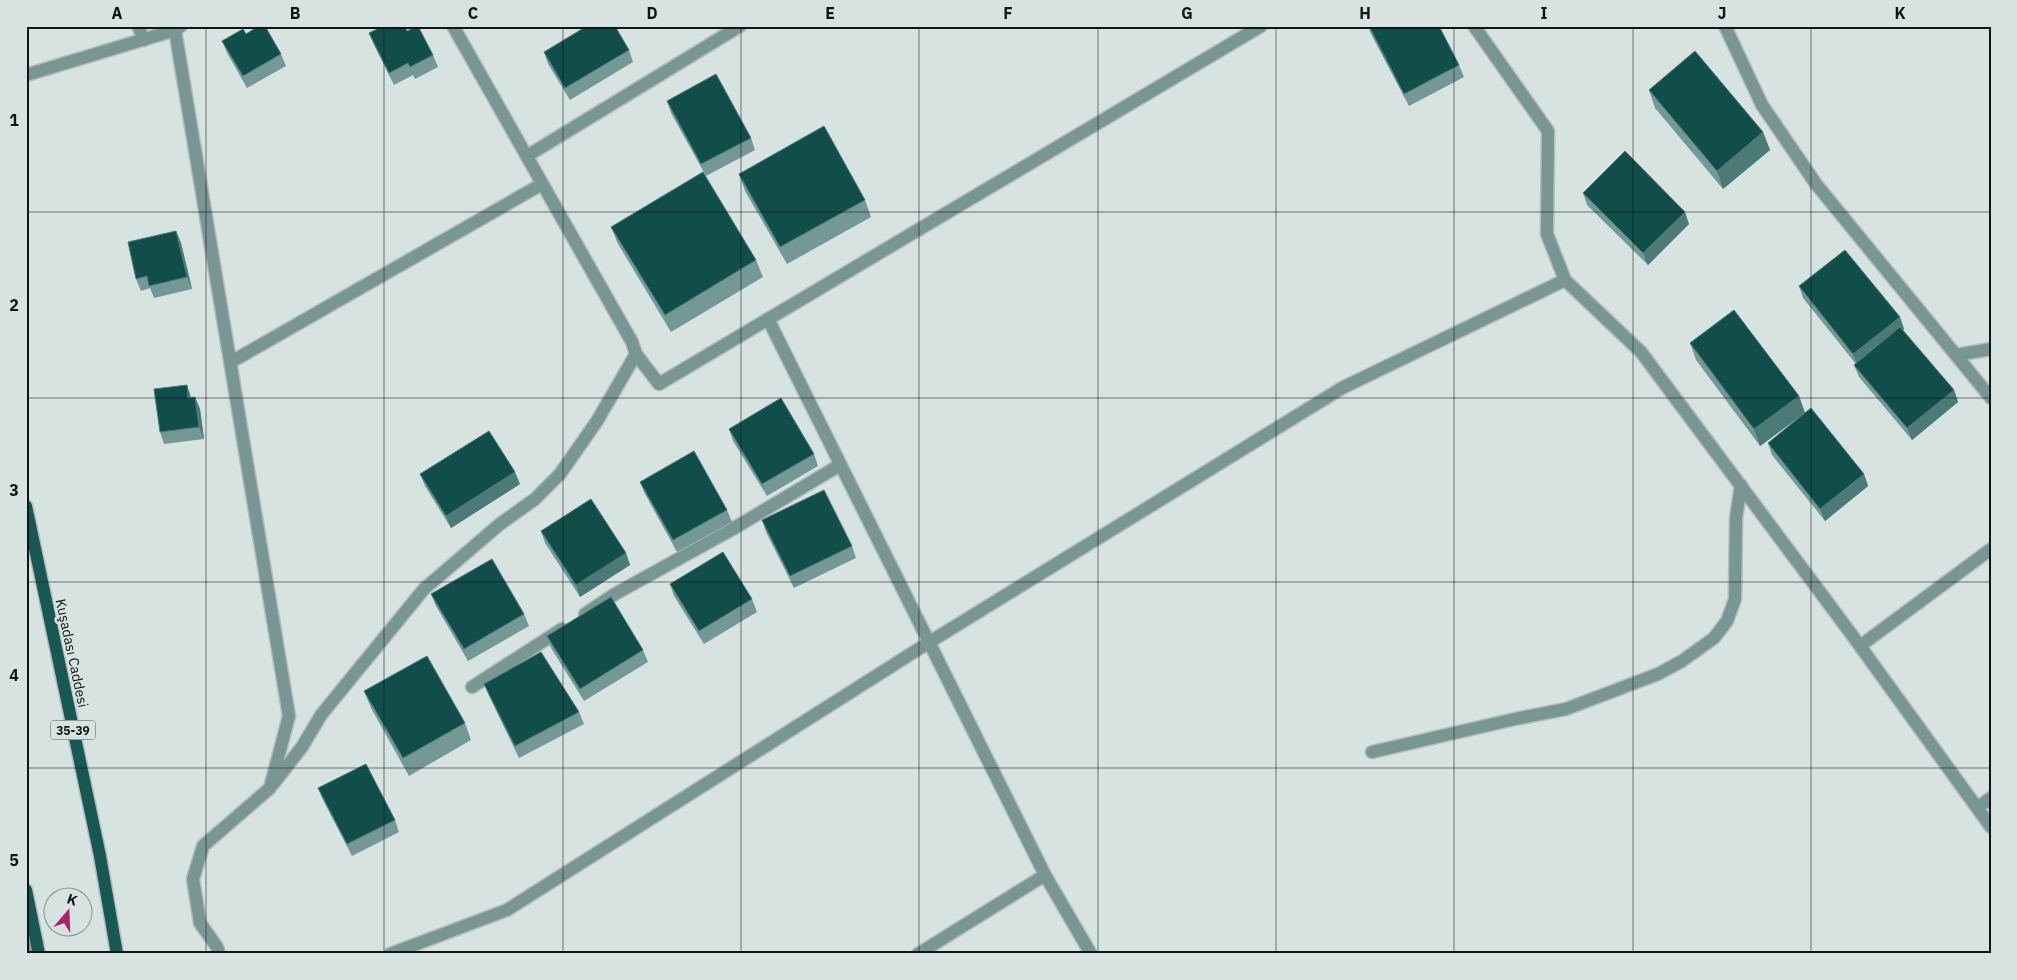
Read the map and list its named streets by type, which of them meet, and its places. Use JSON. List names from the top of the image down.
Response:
{
  "streets": {
    "main road": ["Kuşadası Caddesi", "35-39"]
  },
  "north": "top",
  "grid": {
    "columns": [
      "A",
      "B",
      "C",
      "D",
      "E",
      "F",
      "G",
      "H",
      "I",
      "J",
      "K"
    ],
    "rows": [
      "1",
      "2",
      "3",
      "4",
      "5"
    ]
  }
}
